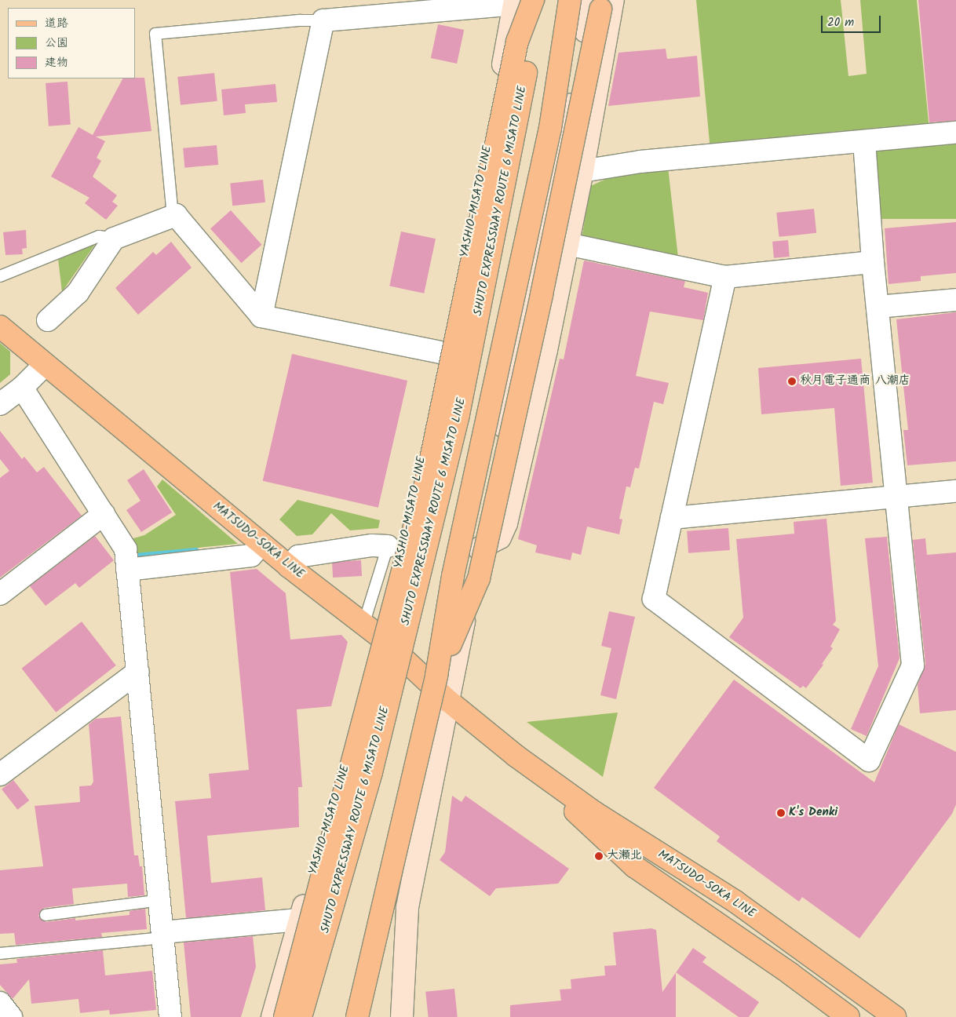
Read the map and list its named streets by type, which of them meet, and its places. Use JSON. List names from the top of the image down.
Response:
{
  "streets": {
    "main road": ["SHUTO EXPRESSWAY ROUTE 6 MISATO LINE", "YASHIO-MISATO LINE", "MATSUDO-SOKA LINE"]
  },
  "crossings": [
    ["YASHIO-MISATO LINE", "MATSUDO-SOKA LINE"]
  ],
  "places": ["秋月電子通商 八潮店", "K's Denki", "大瀬北"],
  "legend": ["道路", "公園", "建物"],
  "scale_bar": "20 m"
}
